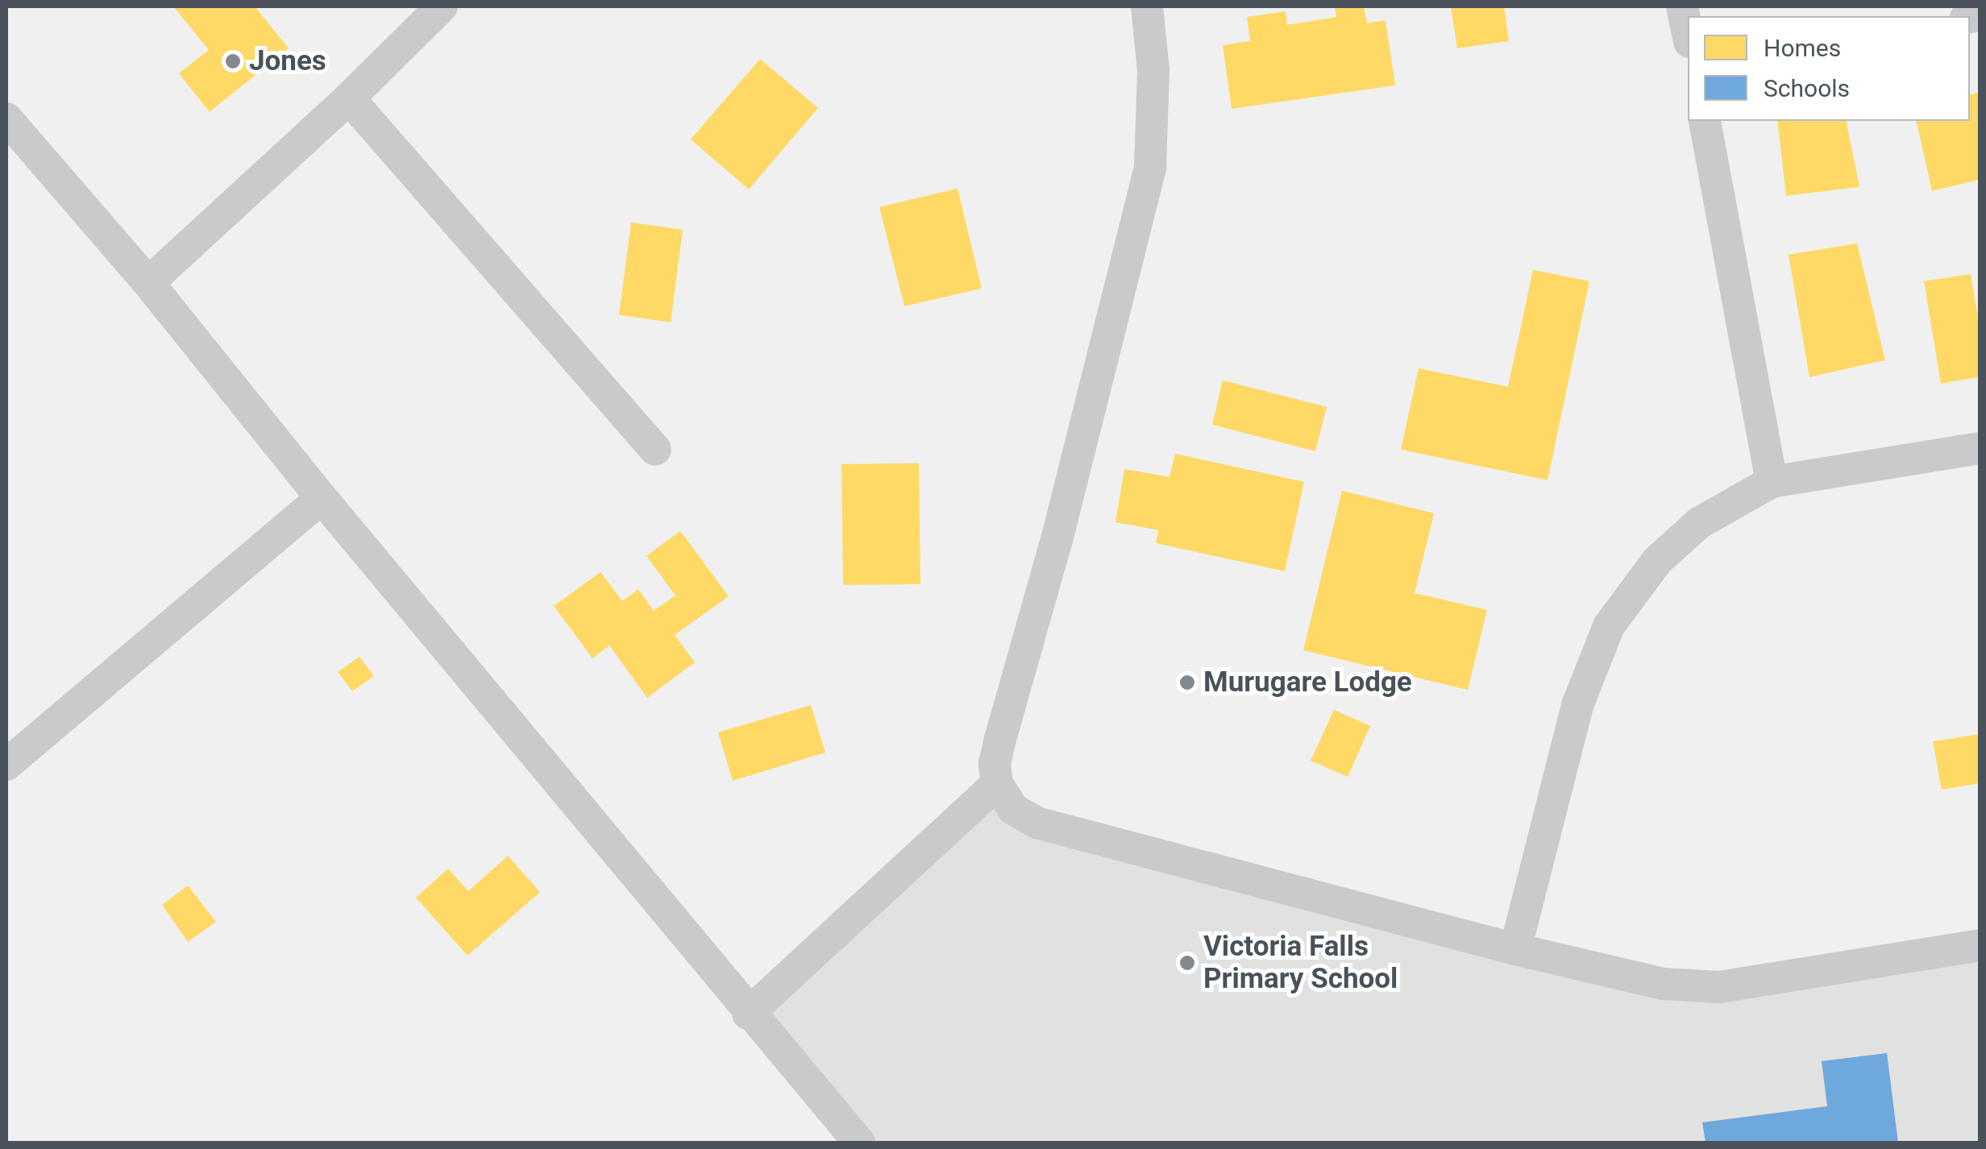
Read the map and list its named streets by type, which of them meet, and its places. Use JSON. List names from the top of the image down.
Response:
{
  "places": ["Jones", "Murugare Lodge", "Victoria Falls Primary School"],
  "legend": ["Homes", "Schools"]
}
